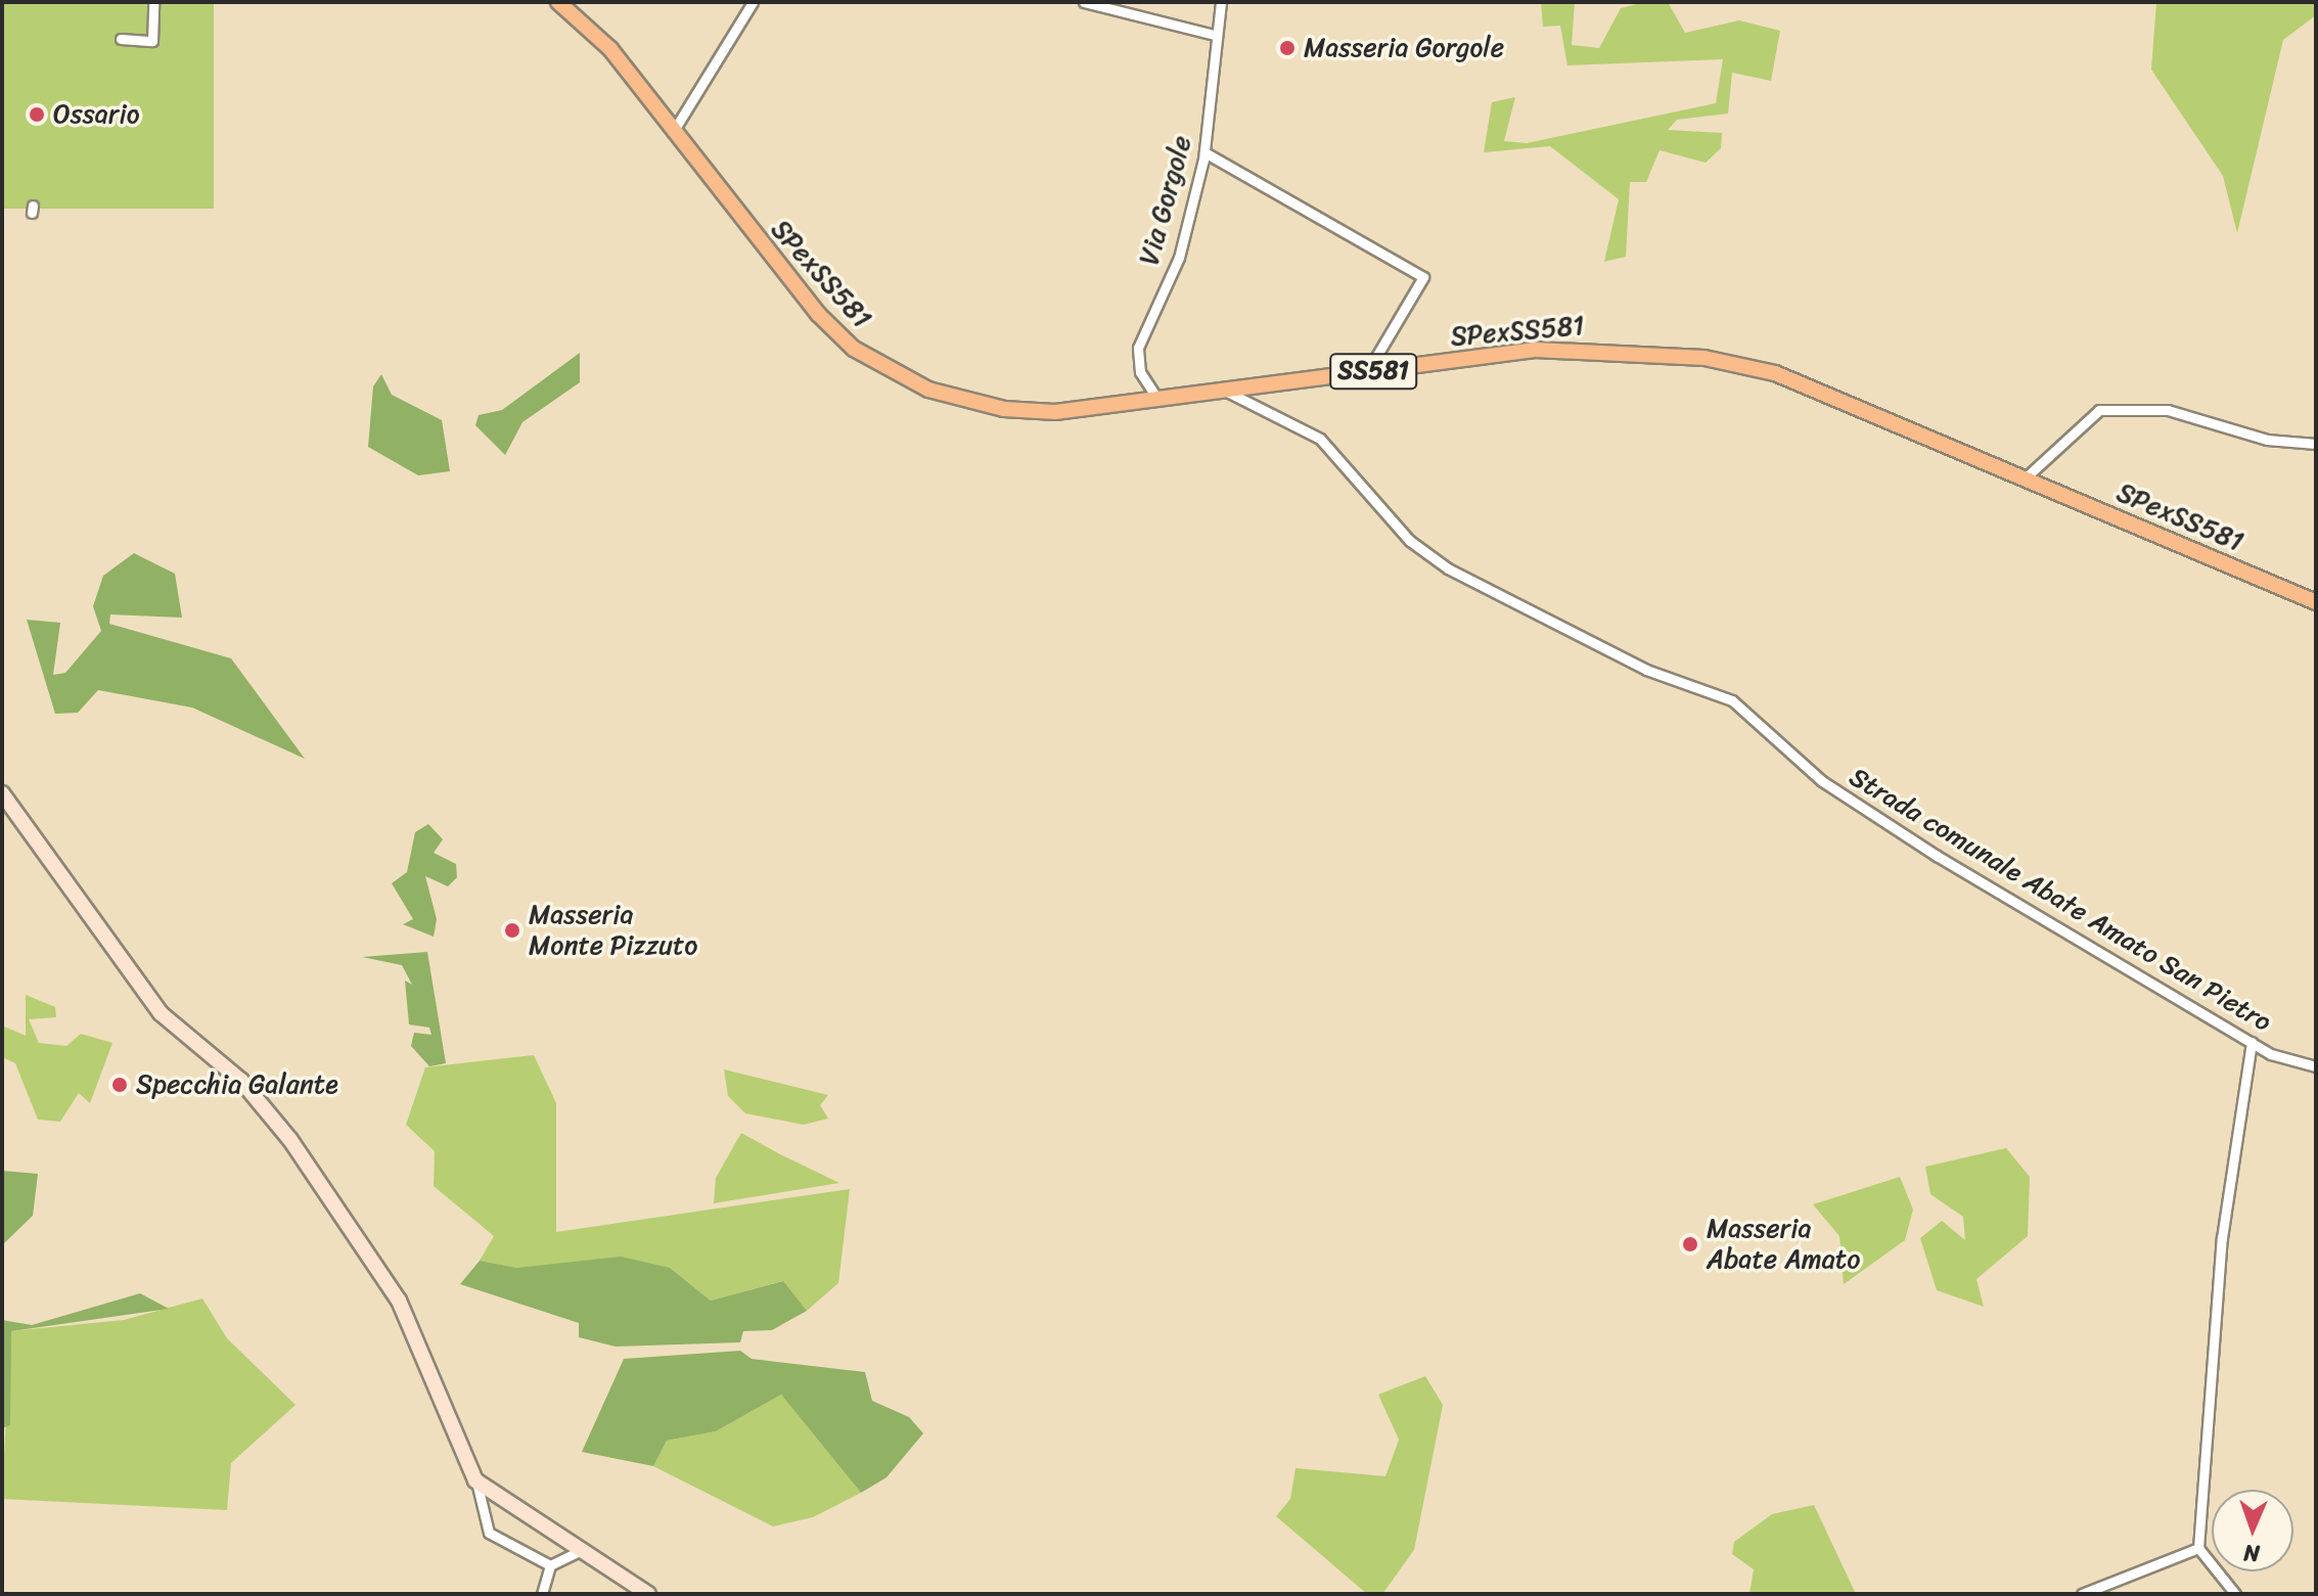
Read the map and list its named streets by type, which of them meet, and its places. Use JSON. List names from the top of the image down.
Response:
{
  "streets": {
    "main road": ["SPexSS581", "SS581"],
    "street": ["Via Gorgole", "Strada comunale Abate Amato San Pietro"]
  },
  "crossings": [
    ["Via Gorgole", "SPexSS581"],
    ["SPexSS581", "Strada comunale Abate Amato San Pietro"]
  ],
  "places": [
    "Masseria Gorgole",
    "Ossario",
    "Masseria Monte Pizzuto",
    "Specchia Galante",
    "Masseria Abate Amato"
  ],
  "north": "bottom"
}
